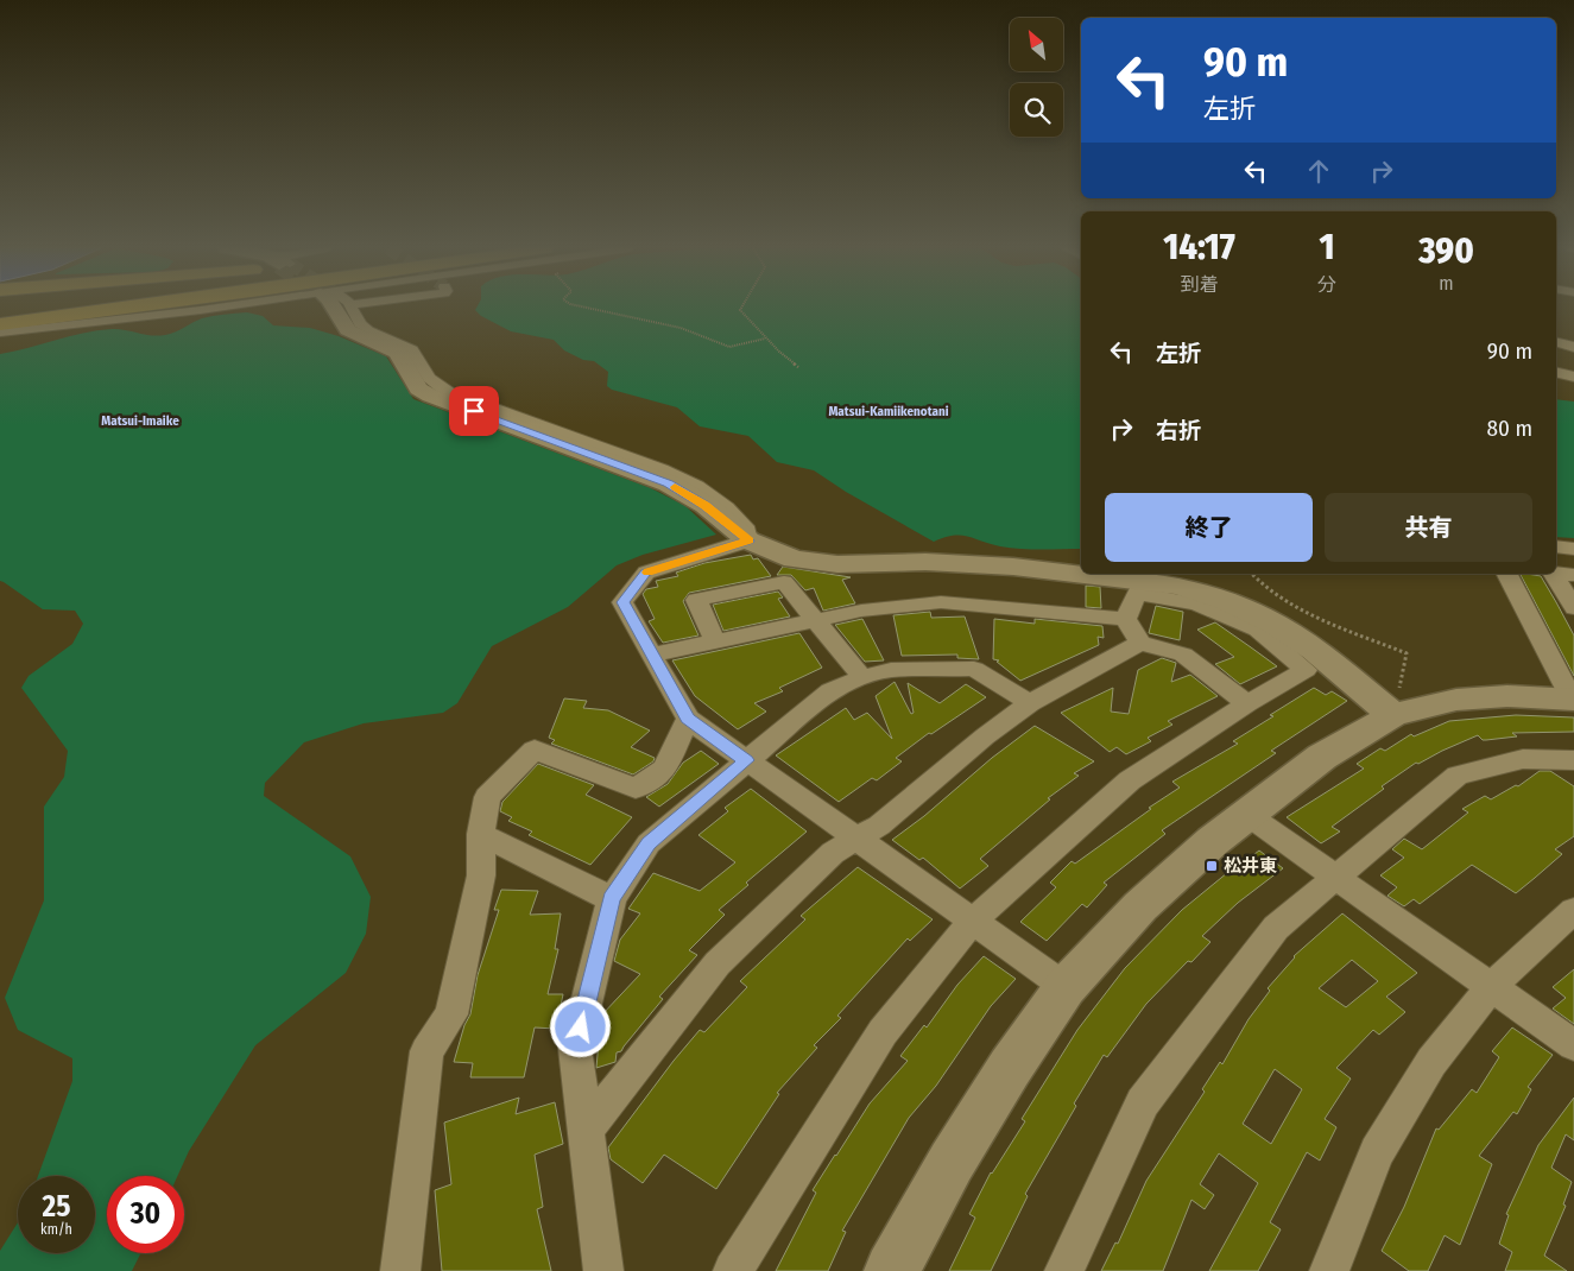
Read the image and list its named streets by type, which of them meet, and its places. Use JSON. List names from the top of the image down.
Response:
{
  "districts": ["Matsui-Kamiikenotani", "Matsui-Imaike"],
  "places": {
    "transit": ["松井東"]
  },
  "north": "top left",
  "page": {
    "turn": ["90 m", "左折"],
    "eta": [
      "14:17",
      "到着",
      "1",
      "分",
      "390",
      "m"
    ],
    "list": [
      {
        "name": "左折",
        "value": "90 m"
      },
      {
        "name": "右折",
        "value": "80 m"
      }
    ],
    "buttons": ["終了", "共有"],
    "speed": "25 km/h",
    "limit": "30"
  }
}
